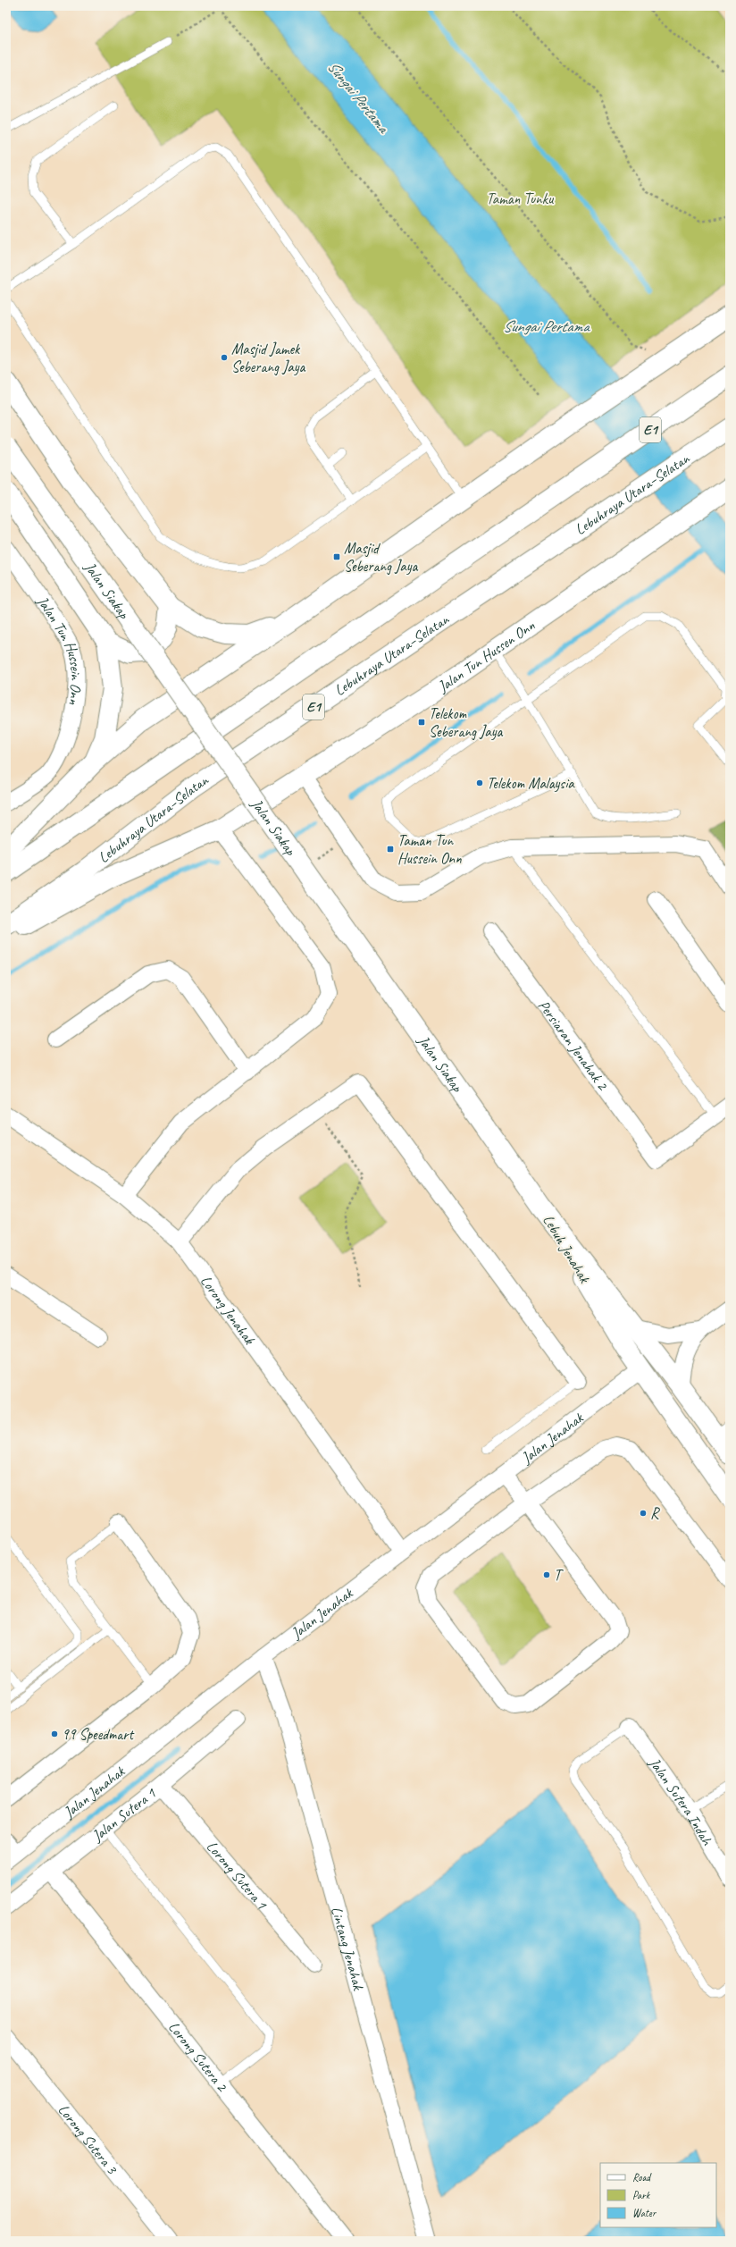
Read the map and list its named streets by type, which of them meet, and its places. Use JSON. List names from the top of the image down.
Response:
{
  "streets": {
    "main road": [
      "E1",
      "Lebuhraya Utara–Selatan",
      "Jalan Siakap",
      "Jalan Tun Hussen Onn",
      "Lebuh Jenahak"
    ],
    "street": [
      "Jalan Tun Hussein Onn",
      "Persiaran Jenahak 2",
      "Lorong Jenahak",
      "Jalan Jenahak",
      "Jalan Sutera Indah",
      "Jalan Sutera 1",
      "Lorong Sutera 1",
      "Lintang Jenahak",
      "Lorong Sutera 2",
      "Lorong Sutera 3"
    ]
  },
  "crossings": [
    ["Jalan Siakap", "Lebuh Jenahak"],
    ["Lebuh Jenahak", "Jalan Jenahak"],
    ["Lorong Jenahak", "Jalan Jenahak"],
    ["Jalan Jenahak", "Lintang Jenahak"],
    ["Jalan Sutera 1", "Lorong Sutera 1"],
    ["Jalan Sutera 1", "Lorong Sutera 2"]
  ],
  "water": ["Sungai Pertama"],
  "parks": ["Taman Tunku"],
  "places": {
    "other": [
      "Masjid Jamek Seberang Jaya",
      "Telekom Malaysia",
      "R",
      "T",
      "99 Speedmart"
    ],
    "transit": ["Masjid Seberang Jaya", "Telekom Seberang Jaya", "Taman Tun Hussein Onn"]
  },
  "legend": ["Road", "Park", "Water"]
}
